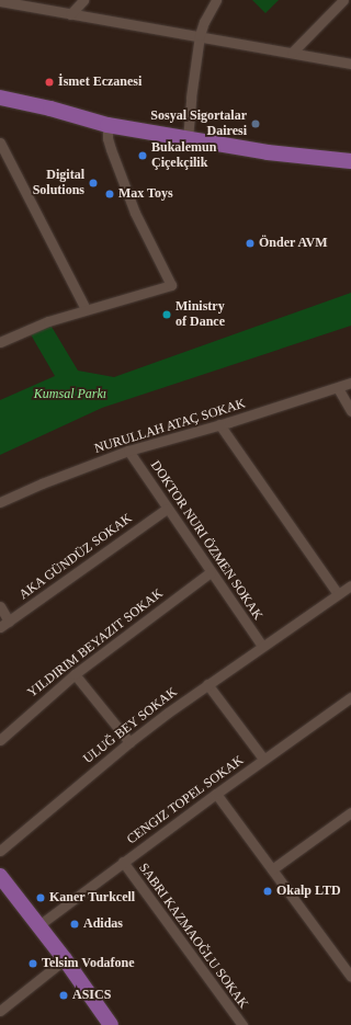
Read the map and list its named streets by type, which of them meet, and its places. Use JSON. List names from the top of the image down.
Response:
{
  "streets": {
    "street": [
      "NURULLAH ATAÇ SOKAK",
      "DOKTOR NURI ÖZMEN SOKAK",
      "AKA GÜNDÜZ SOKAK",
      "ULUĞ BEY SOKAK",
      "CENGIZ TOPEL SOKAK",
      "SABRI KAZMAOĞLU SOKAK"
    ]
  },
  "crossings": [
    ["NURULLAH ATAÇ SOKAK", "DOKTOR NURI ÖZMEN SOKAK"],
    ["DOKTOR NURI ÖZMEN SOKAK", "AKA GÜNDÜZ SOKAK"],
    ["DOKTOR NURI ÖZMEN SOKAK", "ULUĞ BEY SOKAK"],
    ["CENGIZ TOPEL SOKAK", "SABRI KAZMAOĞLU SOKAK"]
  ],
  "parks": ["Kumsal Parkı"],
  "places": [
    "İsmet Eczanesi",
    "Sosyal Sigortalar Dairesi",
    "Bukalemun Çiçekçilik",
    "Digital Solutions",
    "Max Toys",
    "Önder AVM",
    "Ministry of Dance",
    "Okalp LTD",
    "Kaner Turkcell",
    "Adidas",
    "Telsim Vodafone",
    "ASICS"
  ]
}
